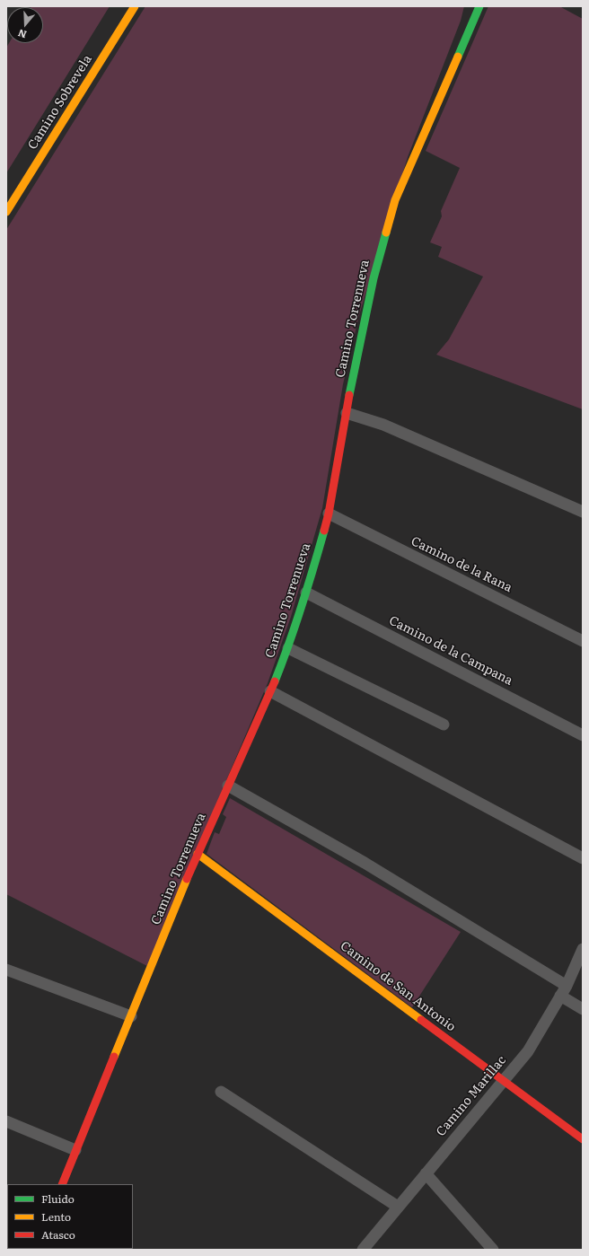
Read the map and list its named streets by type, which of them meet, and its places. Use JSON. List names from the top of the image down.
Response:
{
  "streets": {
    "street": [
      "Camino Sobrevela",
      "Camino Torrenueva",
      "Camino de la Rana",
      "Camino de la Campana",
      "Camino de San Antonio",
      "Camino Marillac"
    ]
  },
  "crossings": [
    ["Camino Torrenueva", "Camino de la Rana"],
    ["Camino Torrenueva", "Camino de la Campana"],
    ["Camino Torrenueva", "Camino de San Antonio"],
    ["Camino de San Antonio", "Camino Marillac"]
  ],
  "legend": ["Fluido", "Lento", "Atasco"],
  "north": "bottom"
}
